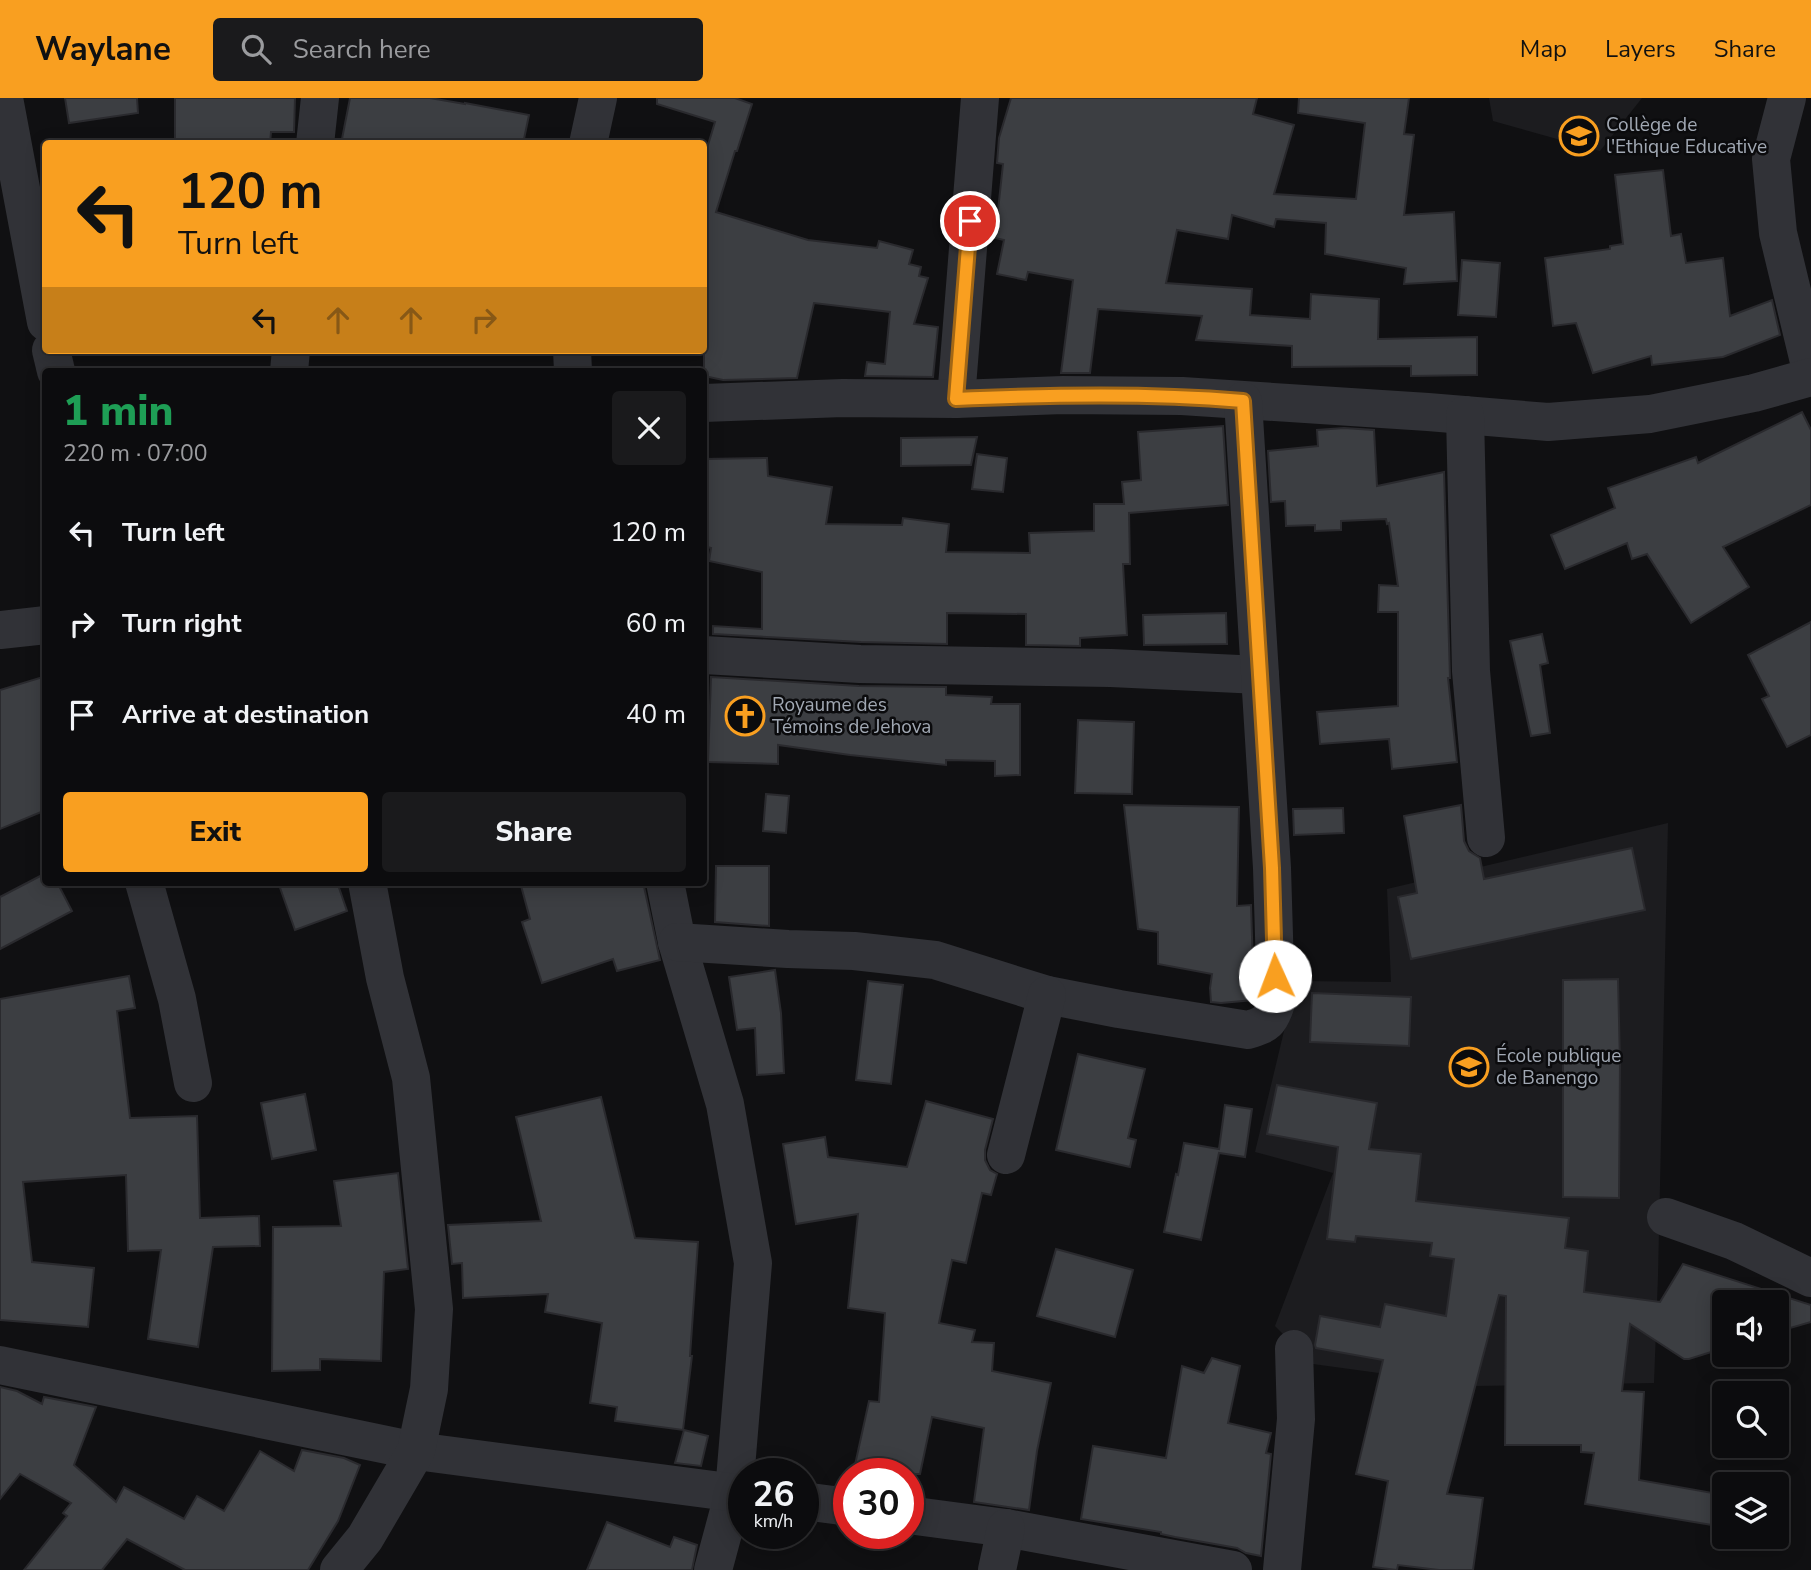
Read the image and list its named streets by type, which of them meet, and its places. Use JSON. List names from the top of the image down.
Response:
{
  "places": {
    "school or university": ["Collège de l'Ethique Educative", "École publique de Banengo"],
    "church": ["Royaume des Témoins de Jehova"]
  },
  "page": {
    "header": "Waylane",
    "search": "Search here",
    "nav": ["Map", "Layers", "Share"],
    "turn": ["120 m", "Turn left"],
    "heading": ["1 min", "220 m · 07:00"],
    "list": [
      {
        "name": "Turn left",
        "value": "120 m"
      },
      {
        "name": "Turn right",
        "value": "60 m"
      },
      {
        "name": "Arrive at destination",
        "value": "40 m"
      }
    ],
    "buttons": ["Exit", "Share"],
    "speed": "26 km/h",
    "limit": "30"
  }
}
